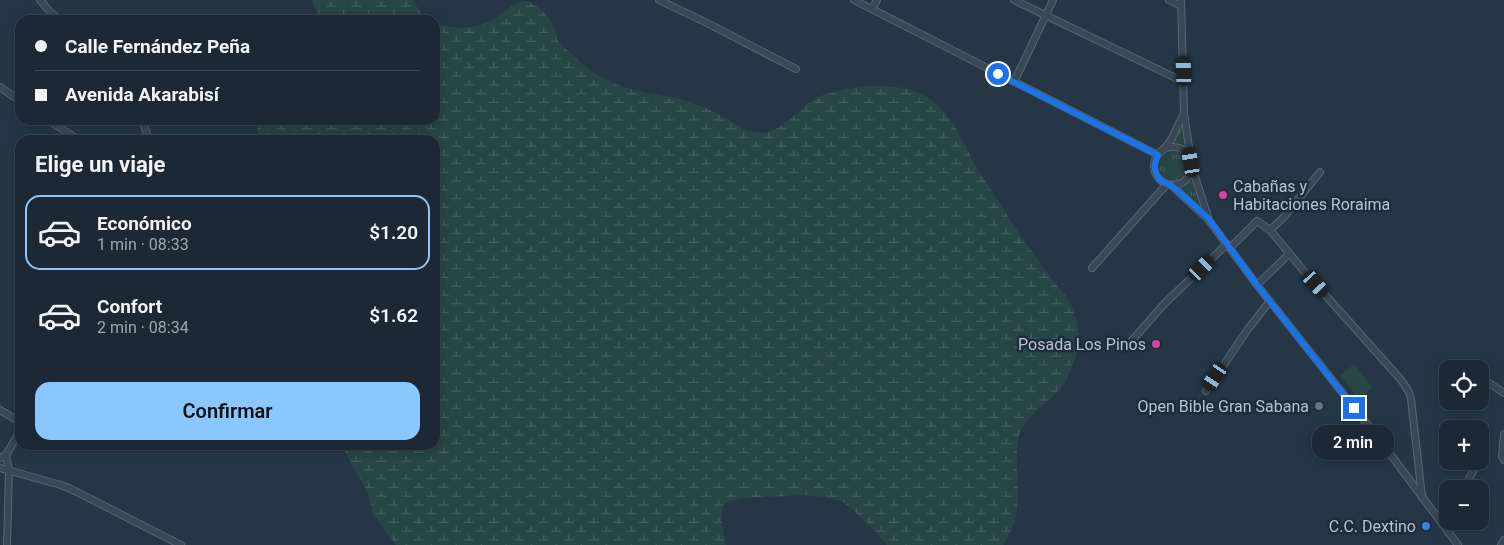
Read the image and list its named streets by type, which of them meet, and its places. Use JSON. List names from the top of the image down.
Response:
{
  "places": [
    "Cabañas y Habitaciones Roraima",
    "Posada Los Pinos",
    "Open Bible Gran Sabana",
    "C.C. Dextino"
  ],
  "page": {
    "banner": ["Calle Fernández Peña", "Avenida Akarabisí"],
    "heading": "Elige un viaje",
    "list": [
      {
        "name": "Económico",
        "note": "1 min · 08:33",
        "value": "$1.20"
      },
      {
        "name": "Confort",
        "note": "2 min · 08:34",
        "value": "$1.62"
      }
    ],
    "map_buttons": ["+", "−"],
    "buttons": "Confirmar",
    "bubble": "2 min"
  }
}
